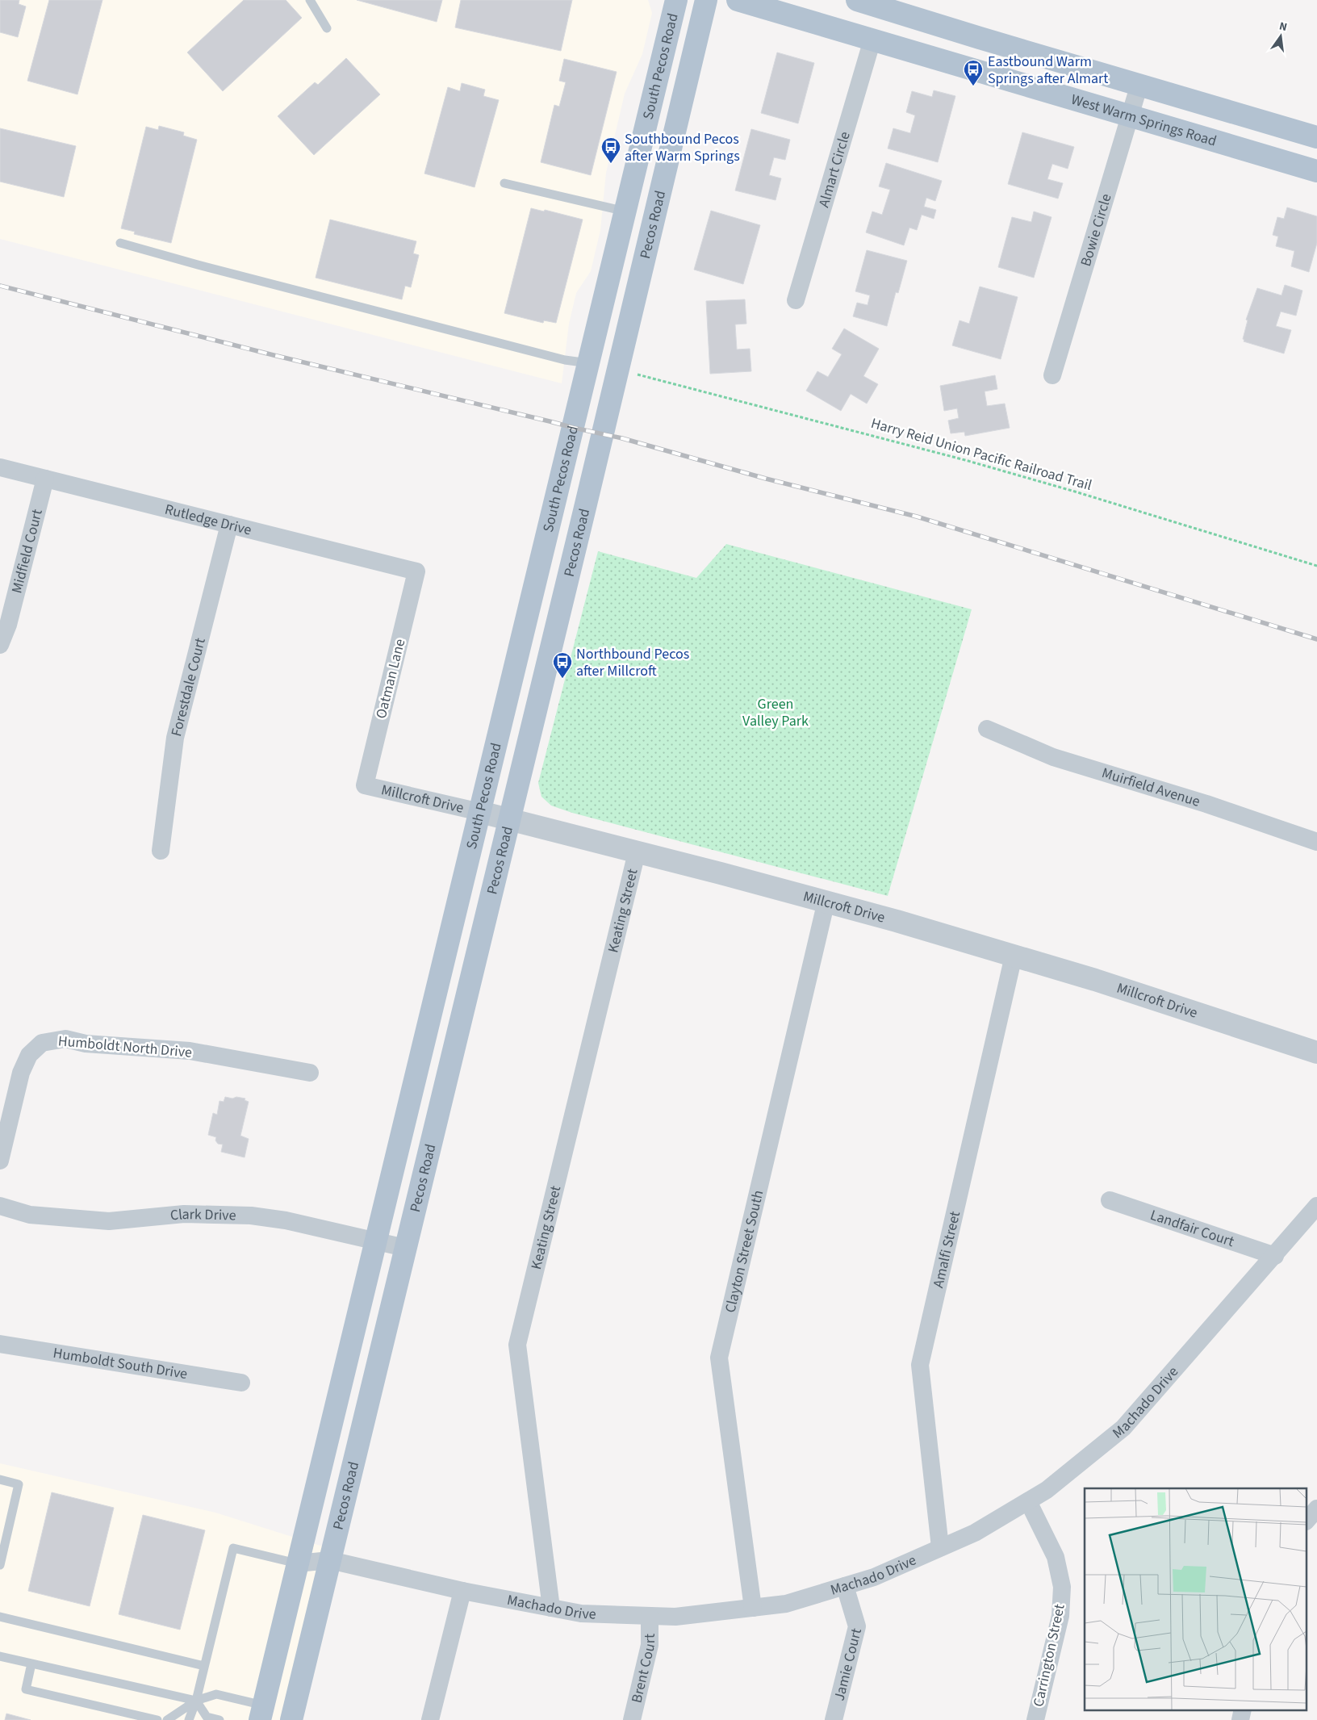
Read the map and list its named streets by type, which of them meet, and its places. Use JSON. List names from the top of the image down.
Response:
{
  "streets": {
    "main road": ["South Pecos Road", "West Warm Springs Road", "Pecos Road"],
    "street": [
      "Almart Circle",
      "Bowie Circle",
      "Rutledge Drive",
      "Midfield Court",
      "Oatman Lane",
      "Forestdale Court",
      "Muirfield Avenue",
      "Millcroft Drive",
      "Keating Street",
      "Humboldt North Drive",
      "Clark Drive",
      "Landfair Court",
      "Amalfi Street",
      "Clayton Street South",
      "Humboldt South Drive",
      "Machado Drive",
      "Carrington Street",
      "Jamie Court",
      "Brent Court"
    ],
    "path": ["Harry Reid Union Pacific Railroad Trail"]
  },
  "crossings": [
    ["South Pecos Road", "Pecos Road"],
    ["South Pecos Road", "Millcroft Drive"],
    ["West Warm Springs Road", "Almart Circle"],
    ["West Warm Springs Road", "Bowie Circle"],
    ["Pecos Road", "Millcroft Drive"],
    ["Pecos Road", "Clark Drive"],
    ["Pecos Road", "Machado Drive"],
    ["Rutledge Drive", "Midfield Court"],
    ["Rutledge Drive", "Oatman Lane"],
    ["Rutledge Drive", "Forestdale Court"],
    ["Oatman Lane", "Millcroft Drive"],
    ["Millcroft Drive", "Keating Street"],
    ["Millcroft Drive", "Amalfi Street"],
    ["Millcroft Drive", "Clayton Street South"],
    ["Keating Street", "Machado Drive"],
    ["Landfair Court", "Machado Drive"],
    ["Amalfi Street", "Machado Drive"],
    ["Clayton Street South", "Machado Drive"],
    ["Machado Drive", "Carrington Street"],
    ["Machado Drive", "Jamie Court"],
    ["Machado Drive", "Brent Court"]
  ],
  "parks": ["Green Valley Park"],
  "places": {
    "bus stop": ["Eastbound Warm Springs after Almart", "Southbound Pecos after Warm Springs", "Northbound Pecos after Millcroft"]
  },
  "north": "top"
}
